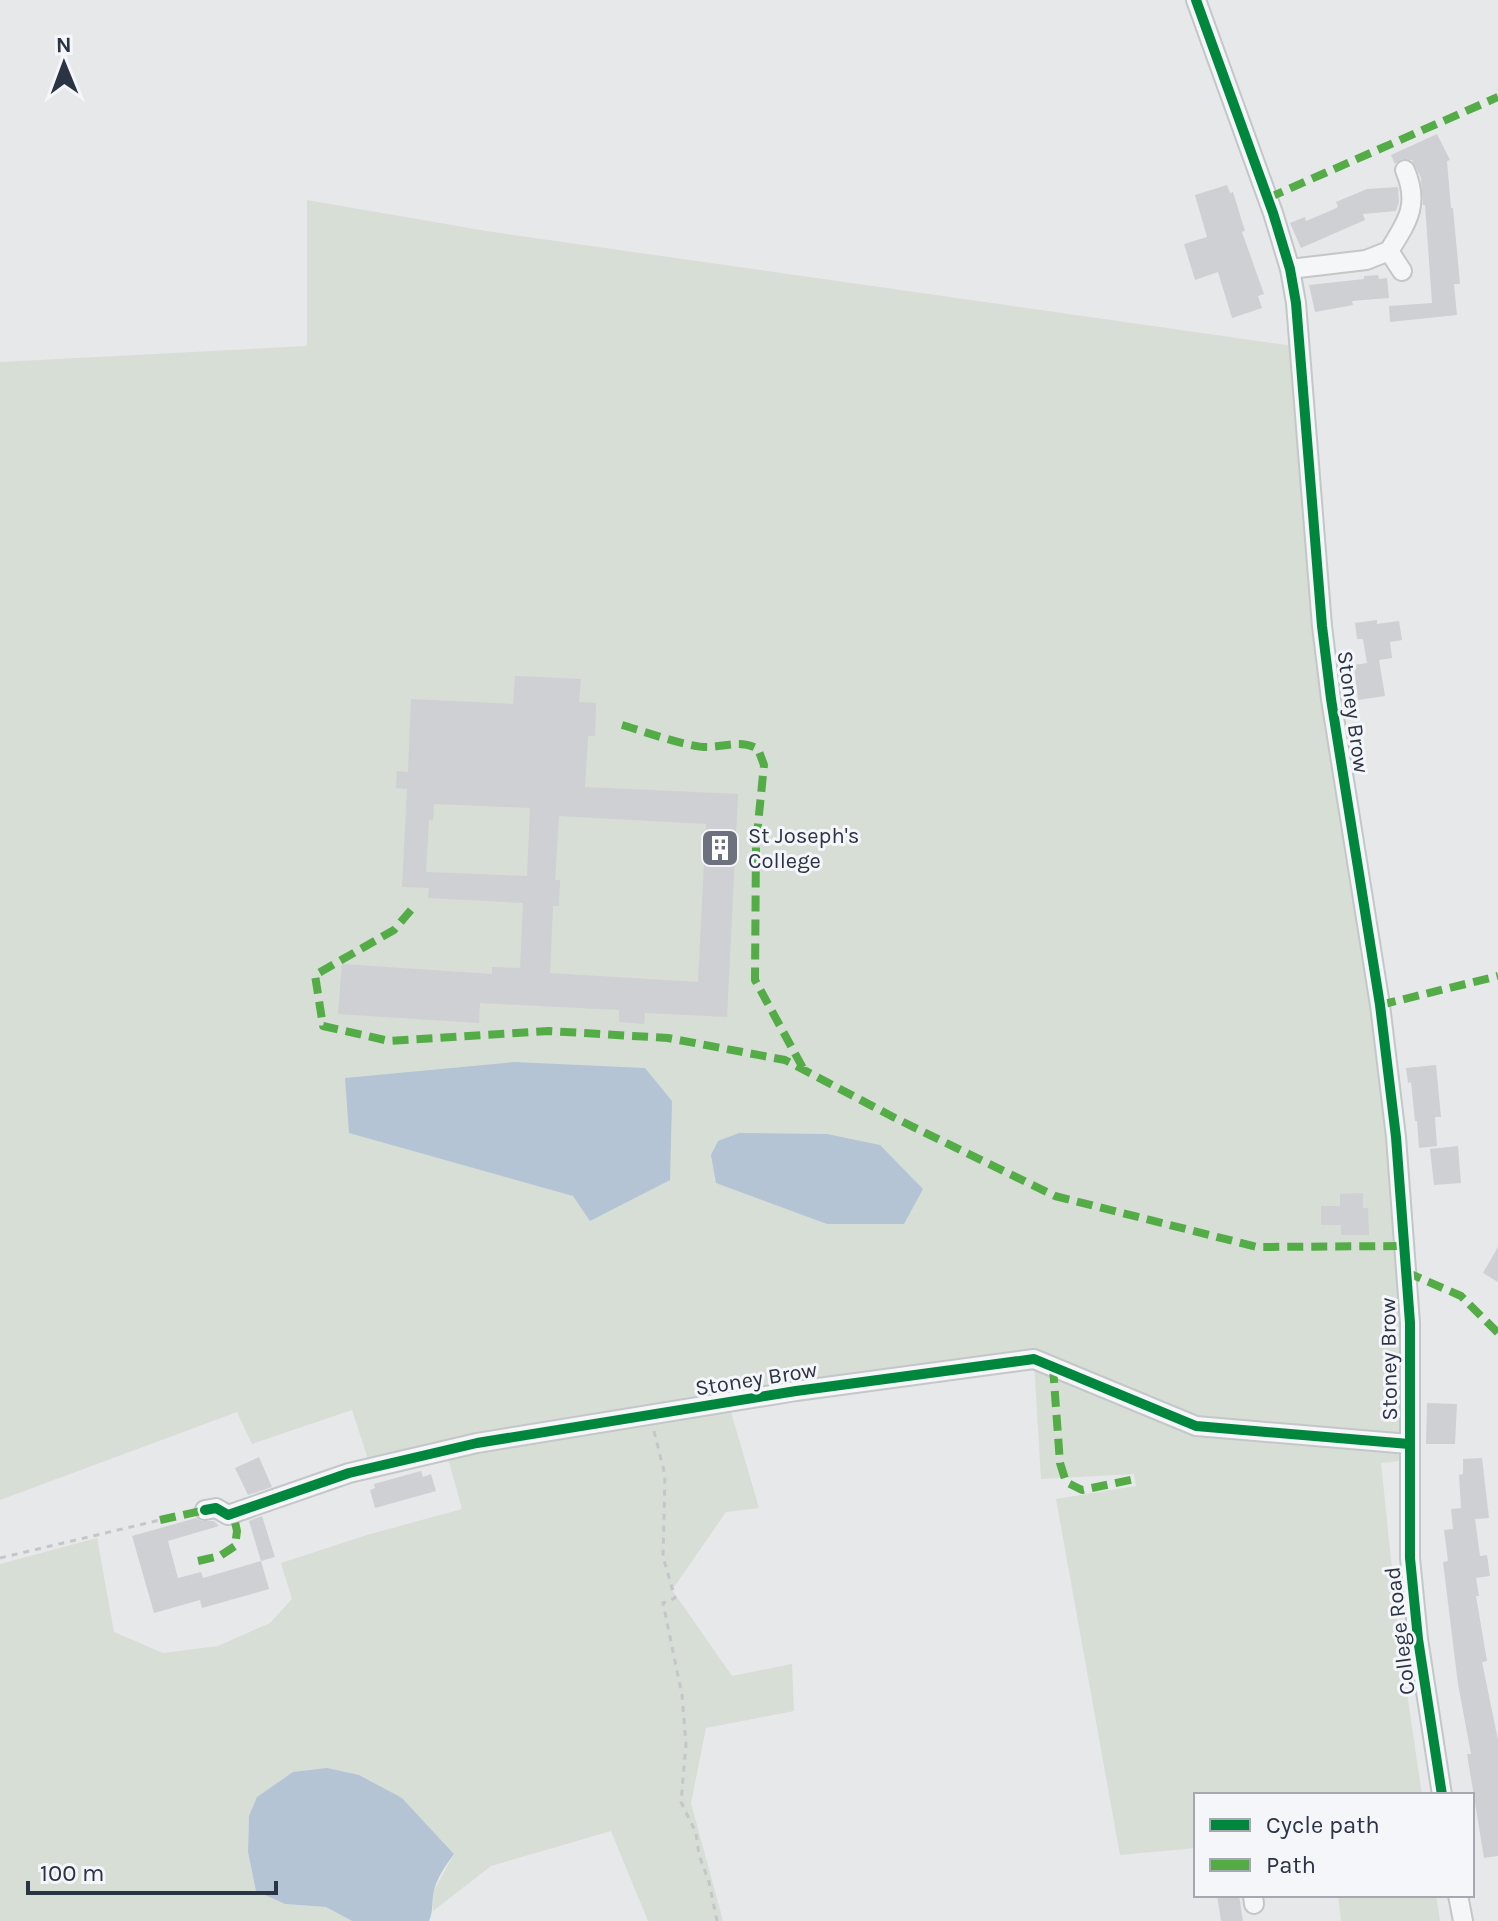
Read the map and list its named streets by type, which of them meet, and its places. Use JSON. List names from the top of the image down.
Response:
{
  "streets": {
    "street": ["Stoney Brow", "College Road"]
  },
  "crossings": [
    ["Stoney Brow", "College Road"]
  ],
  "places": {
    "building": ["St Joseph's College"]
  },
  "legend": ["Cycle path", "Path"],
  "scale_bar": "100 m",
  "north": "top"
}
